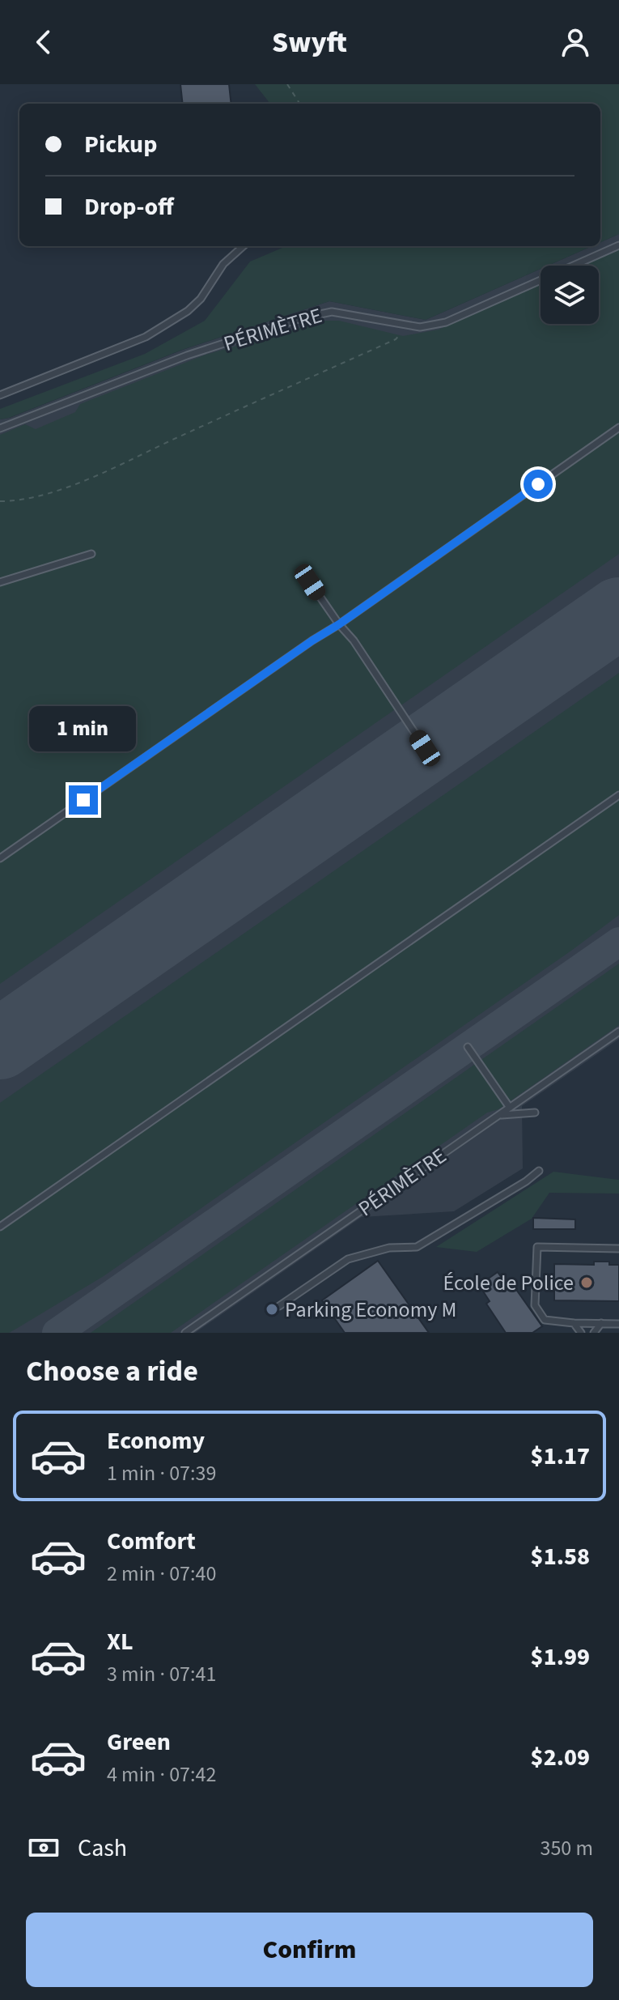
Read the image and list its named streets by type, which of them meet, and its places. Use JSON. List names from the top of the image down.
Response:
{
  "streets": {
    "lane": ["PÉRIMÈTRE"]
  },
  "places": ["École de Police", "Parking Economy M"],
  "page": {
    "header": "Swyft",
    "banner": ["Pickup", "Drop-off"],
    "bubble": "1 min",
    "heading": "Choose a ride",
    "list": [
      {
        "name": "Economy",
        "note": "1 min · 07:39",
        "value": "$1.17"
      },
      {
        "name": "Comfort",
        "note": "2 min · 07:40",
        "value": "$1.58"
      },
      {
        "name": "XL",
        "note": "3 min · 07:41",
        "value": "$1.99"
      },
      {
        "name": "Green",
        "note": "4 min · 07:42",
        "value": "$2.09"
      }
    ],
    "pay": ["Cash", "350 m"],
    "buttons": "Confirm"
  }
}
